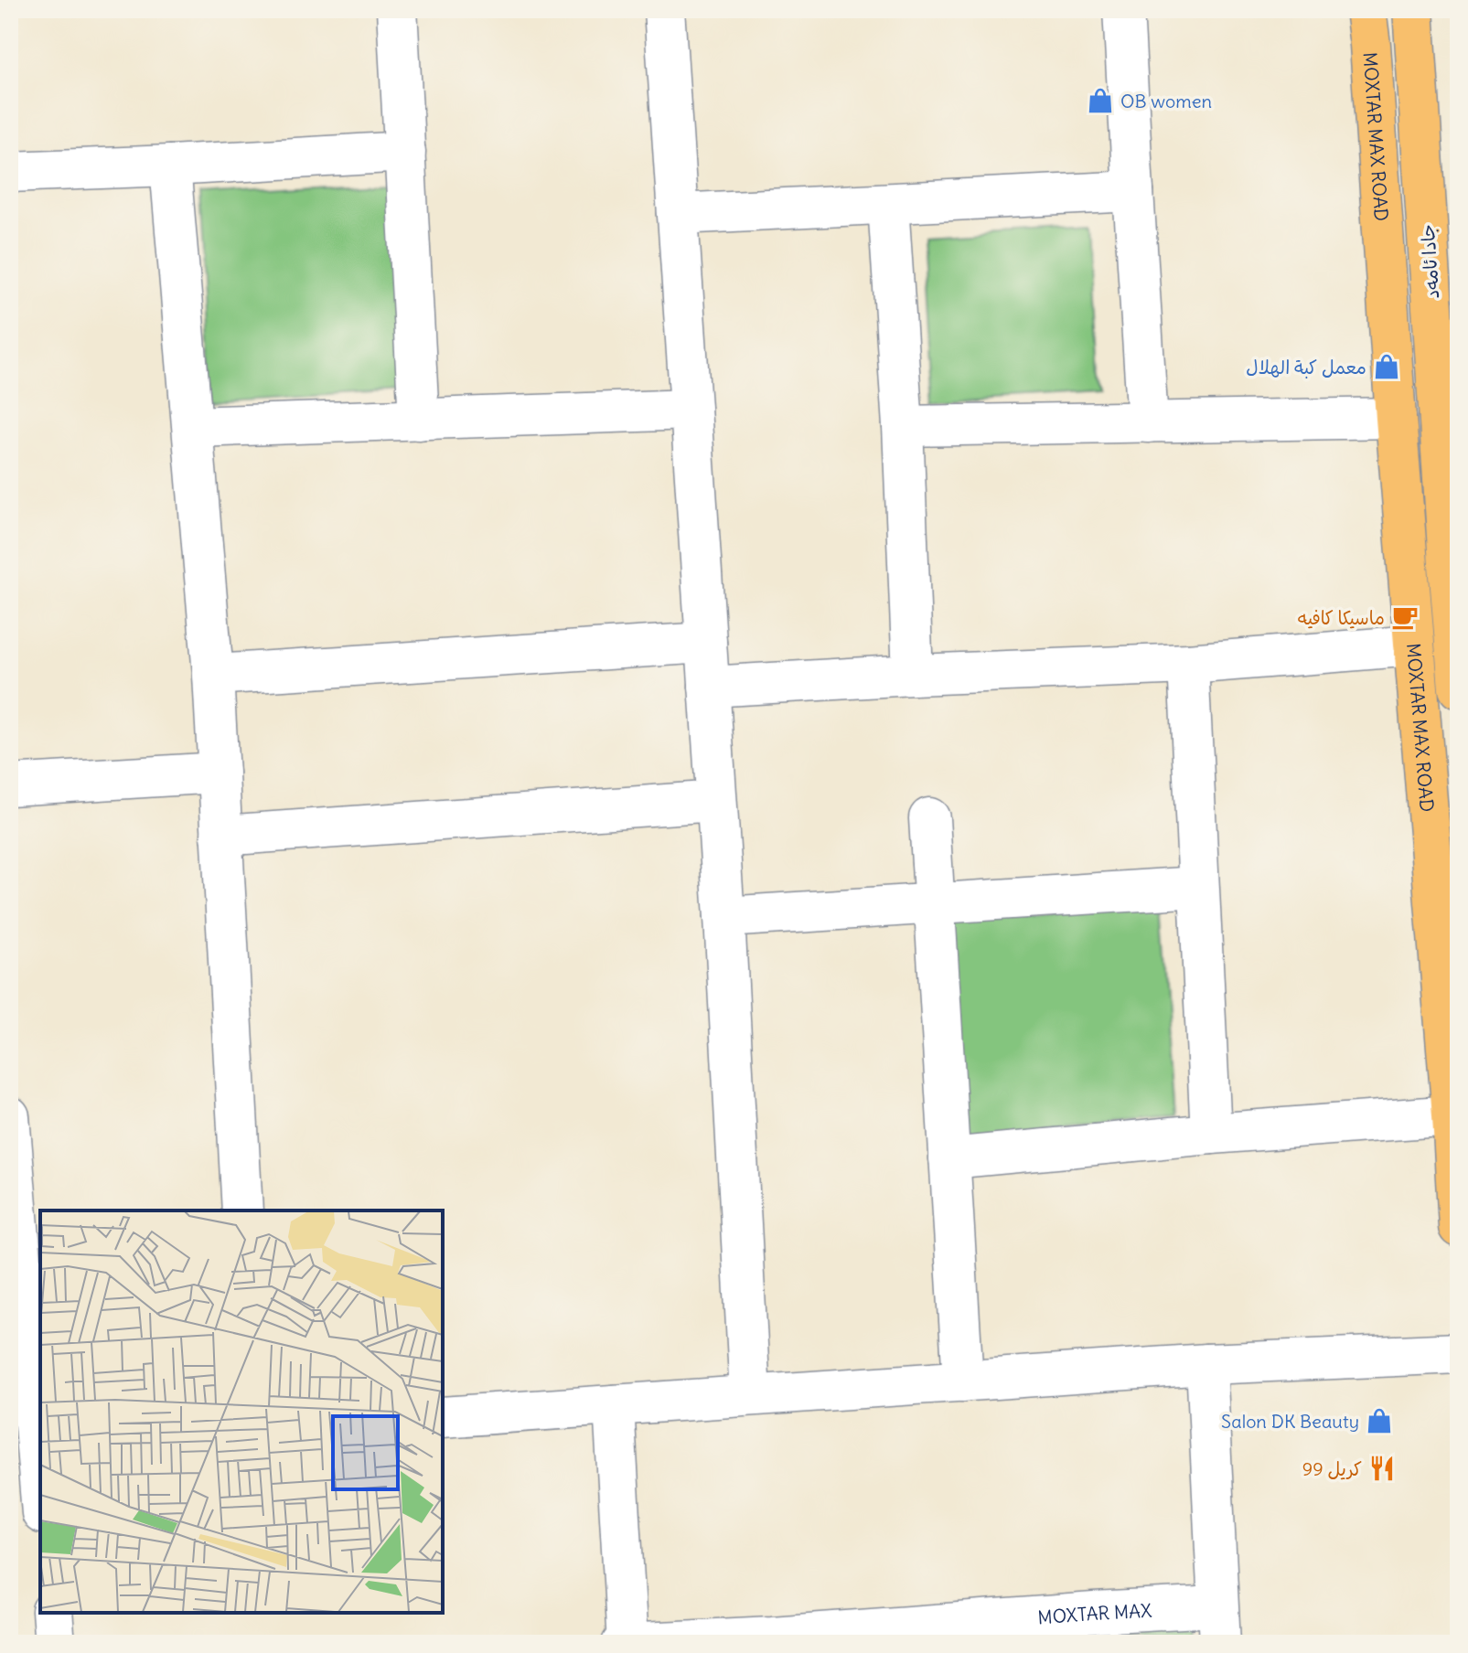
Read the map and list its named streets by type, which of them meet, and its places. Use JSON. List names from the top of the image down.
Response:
{
  "streets": {
    "main road": ["MOXTAR MAX ROAD", "جادا ئامەد"],
    "street": ["MOXTAR MAX"]
  },
  "places": {
    "shop": ["OB women", "معمل كبة الهلال", "Salon DK Beauty"],
    "cafe": ["ماسيكا كافيه"],
    "restaurant": ["99 كريل"]
  }
}
